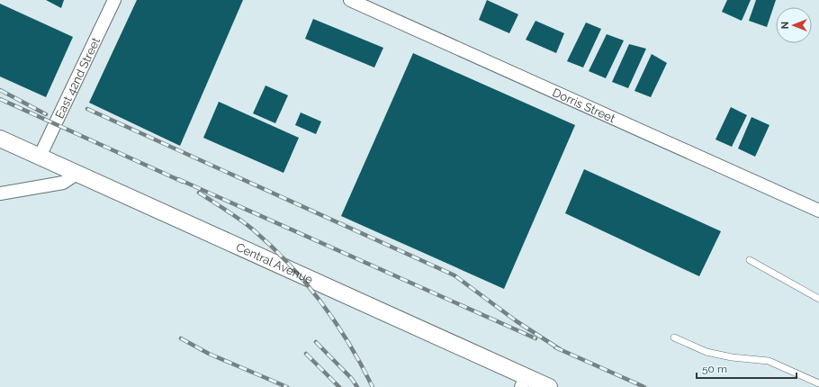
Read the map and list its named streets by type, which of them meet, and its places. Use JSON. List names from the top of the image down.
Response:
{
  "streets": {
    "street": ["East 42nd Street", "Dorris Street", "Central Avenue"]
  },
  "crossings": [
    ["East 42nd Street", "Central Avenue"]
  ],
  "scale_bar": "50 m",
  "north": "left"
}
